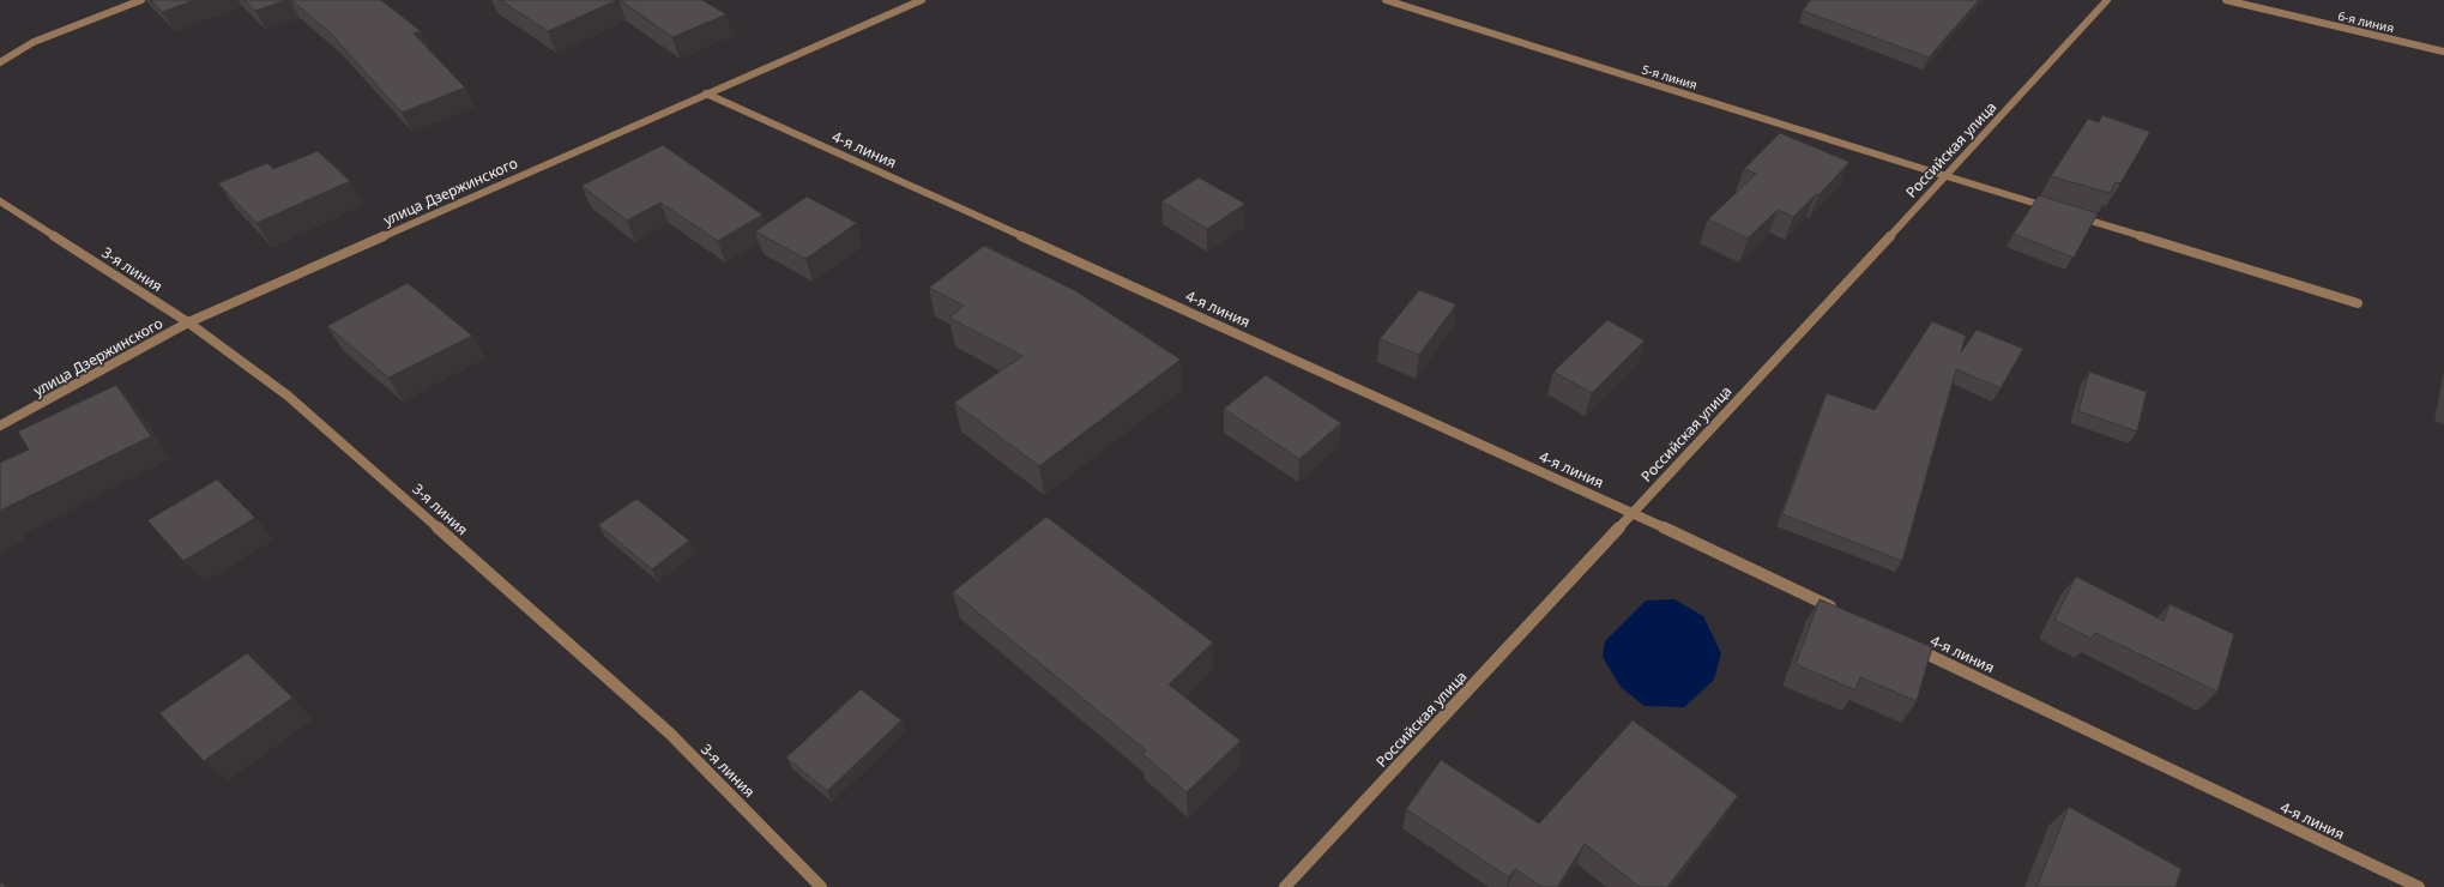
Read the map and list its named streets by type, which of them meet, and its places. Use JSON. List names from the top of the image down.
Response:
{
  "streets": {
    "street": [
      "6-я линия",
      "5-я линия",
      "4-я линия",
      "Российская улица",
      "улица Дзержинского",
      "3-я линия"
    ]
  },
  "crossings": [
    ["5-я линия", "Российская улица"],
    ["4-я линия", "Российская улица"],
    ["4-я линия", "улица Дзержинского"],
    ["улица Дзержинского", "3-я линия"]
  ]
}
